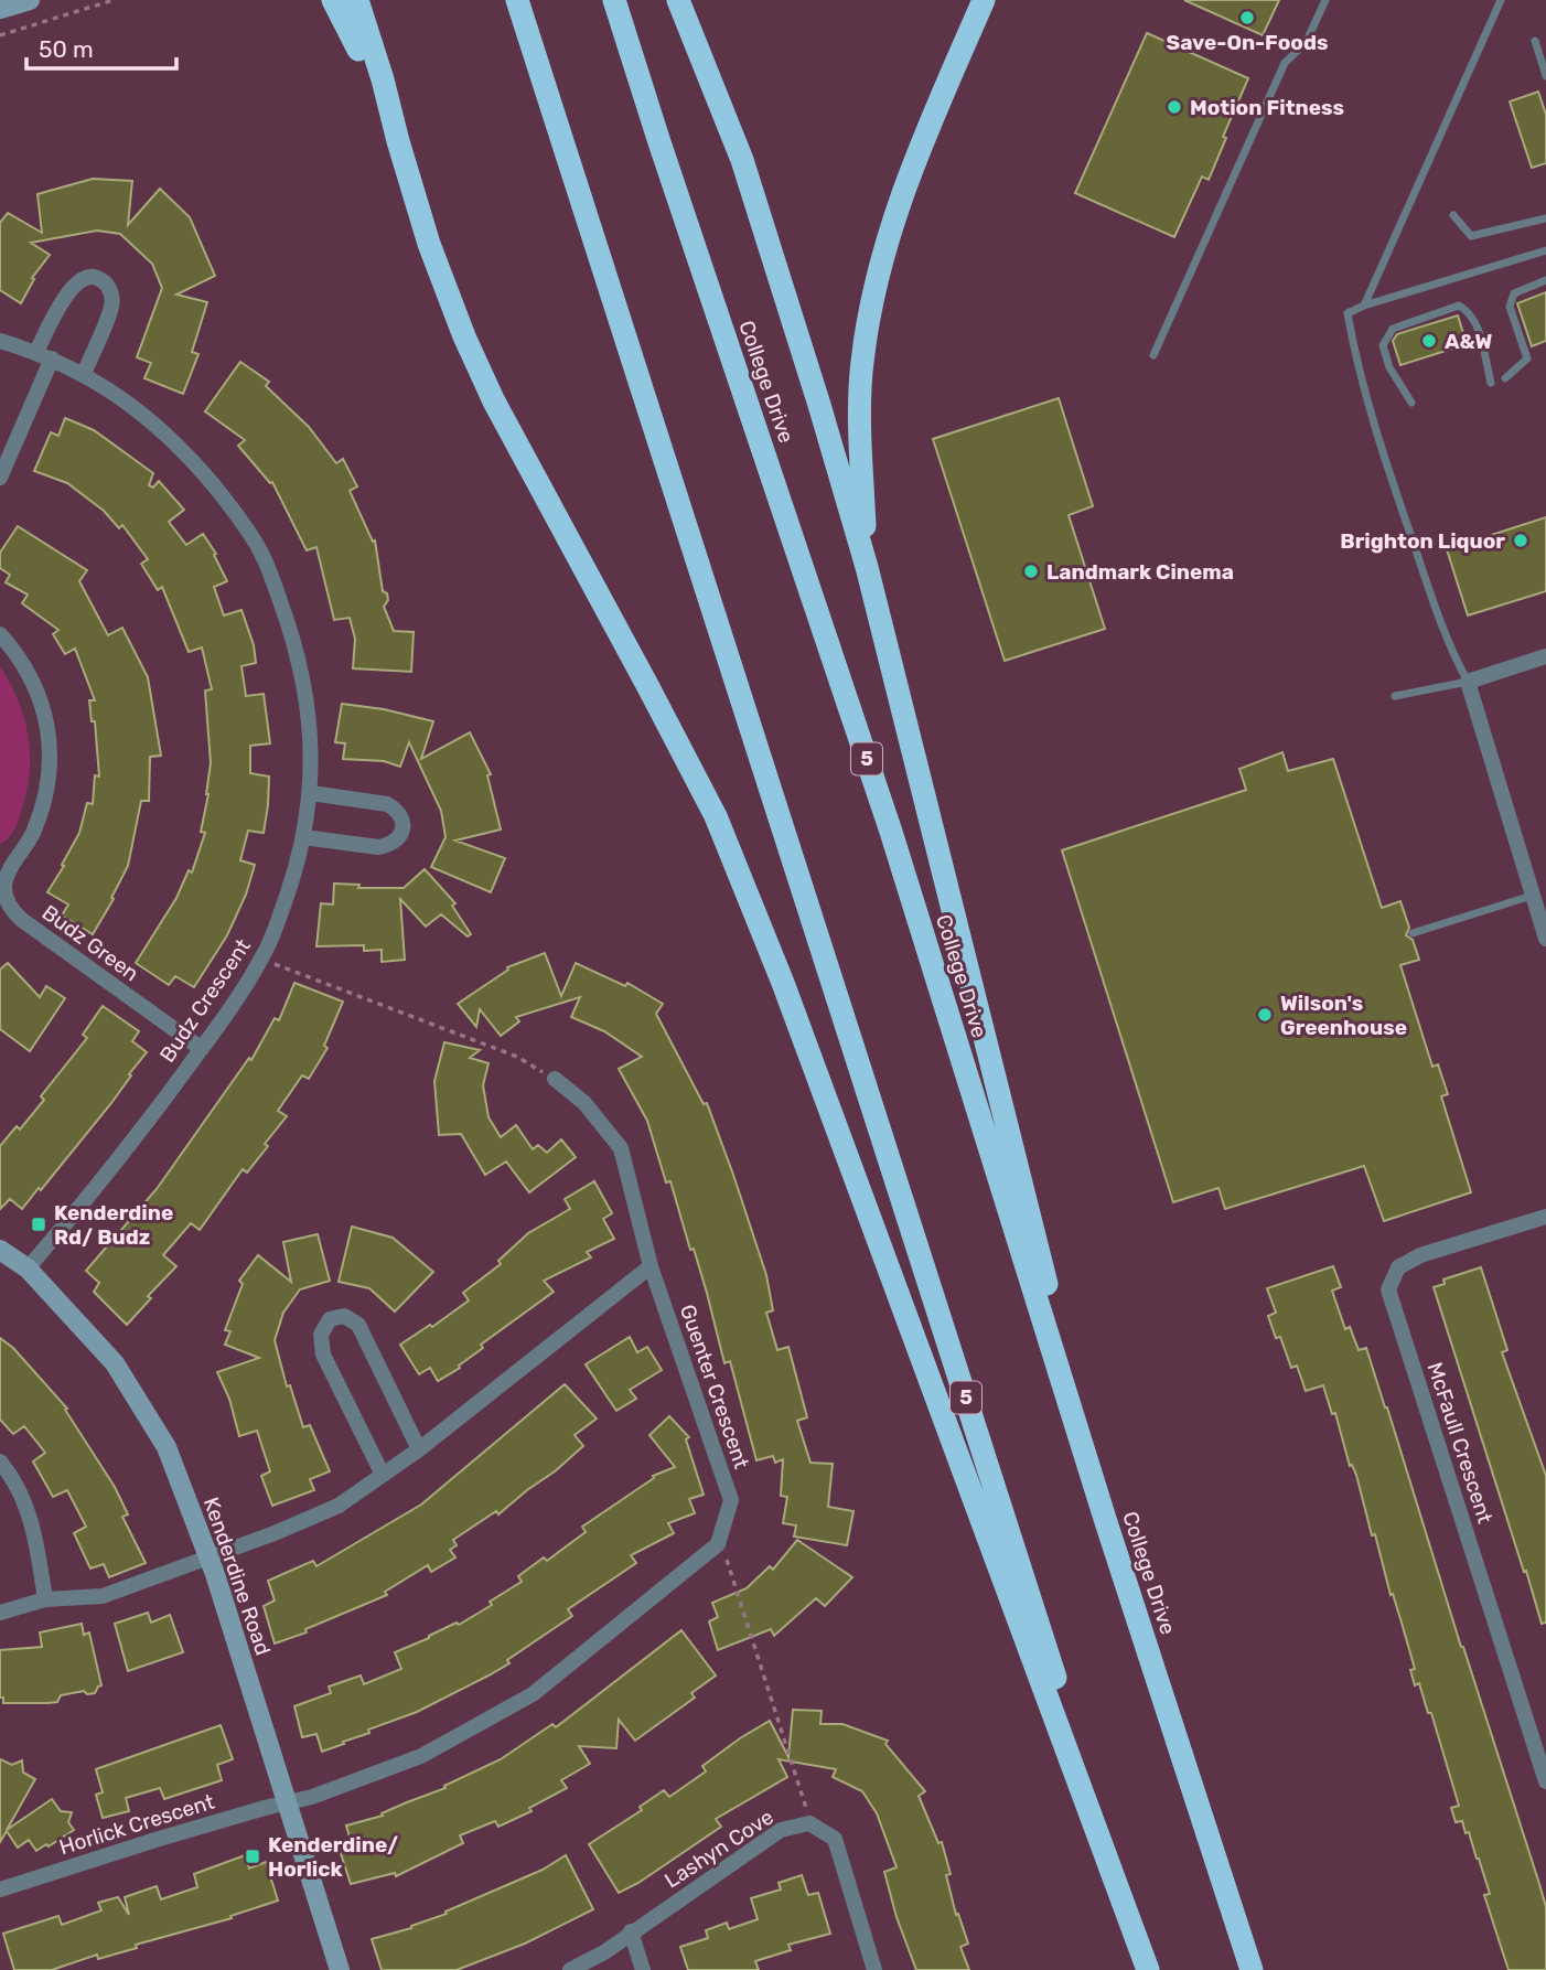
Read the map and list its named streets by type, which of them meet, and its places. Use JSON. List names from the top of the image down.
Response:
{
  "streets": {
    "highway": ["College Drive", "5"],
    "street": [
      "Budz Green",
      "Budz Crescent",
      "Guenter Crescent",
      "McFaull Crescent",
      "Kenderdine Road",
      "Horlick Crescent",
      "Lashyn Cove"
    ]
  },
  "crossings": [
    ["Budz Green", "Budz Crescent"],
    ["Budz Crescent", "Kenderdine Road"],
    ["Guenter Crescent", "Kenderdine Road"],
    ["Guenter Crescent", "Horlick Crescent"],
    ["Kenderdine Road", "Horlick Crescent"]
  ],
  "places": {
    "other": [
      "Save-On-Foods",
      "Motion Fitness",
      "A&W",
      "Brighton Liquor",
      "Landmark Cinema",
      "Wilson's Greenhouse"
    ],
    "transit": ["Kenderdine Rd/ Budz", "Kenderdine/ Horlick"]
  },
  "scale_bar": "50 m"
}
